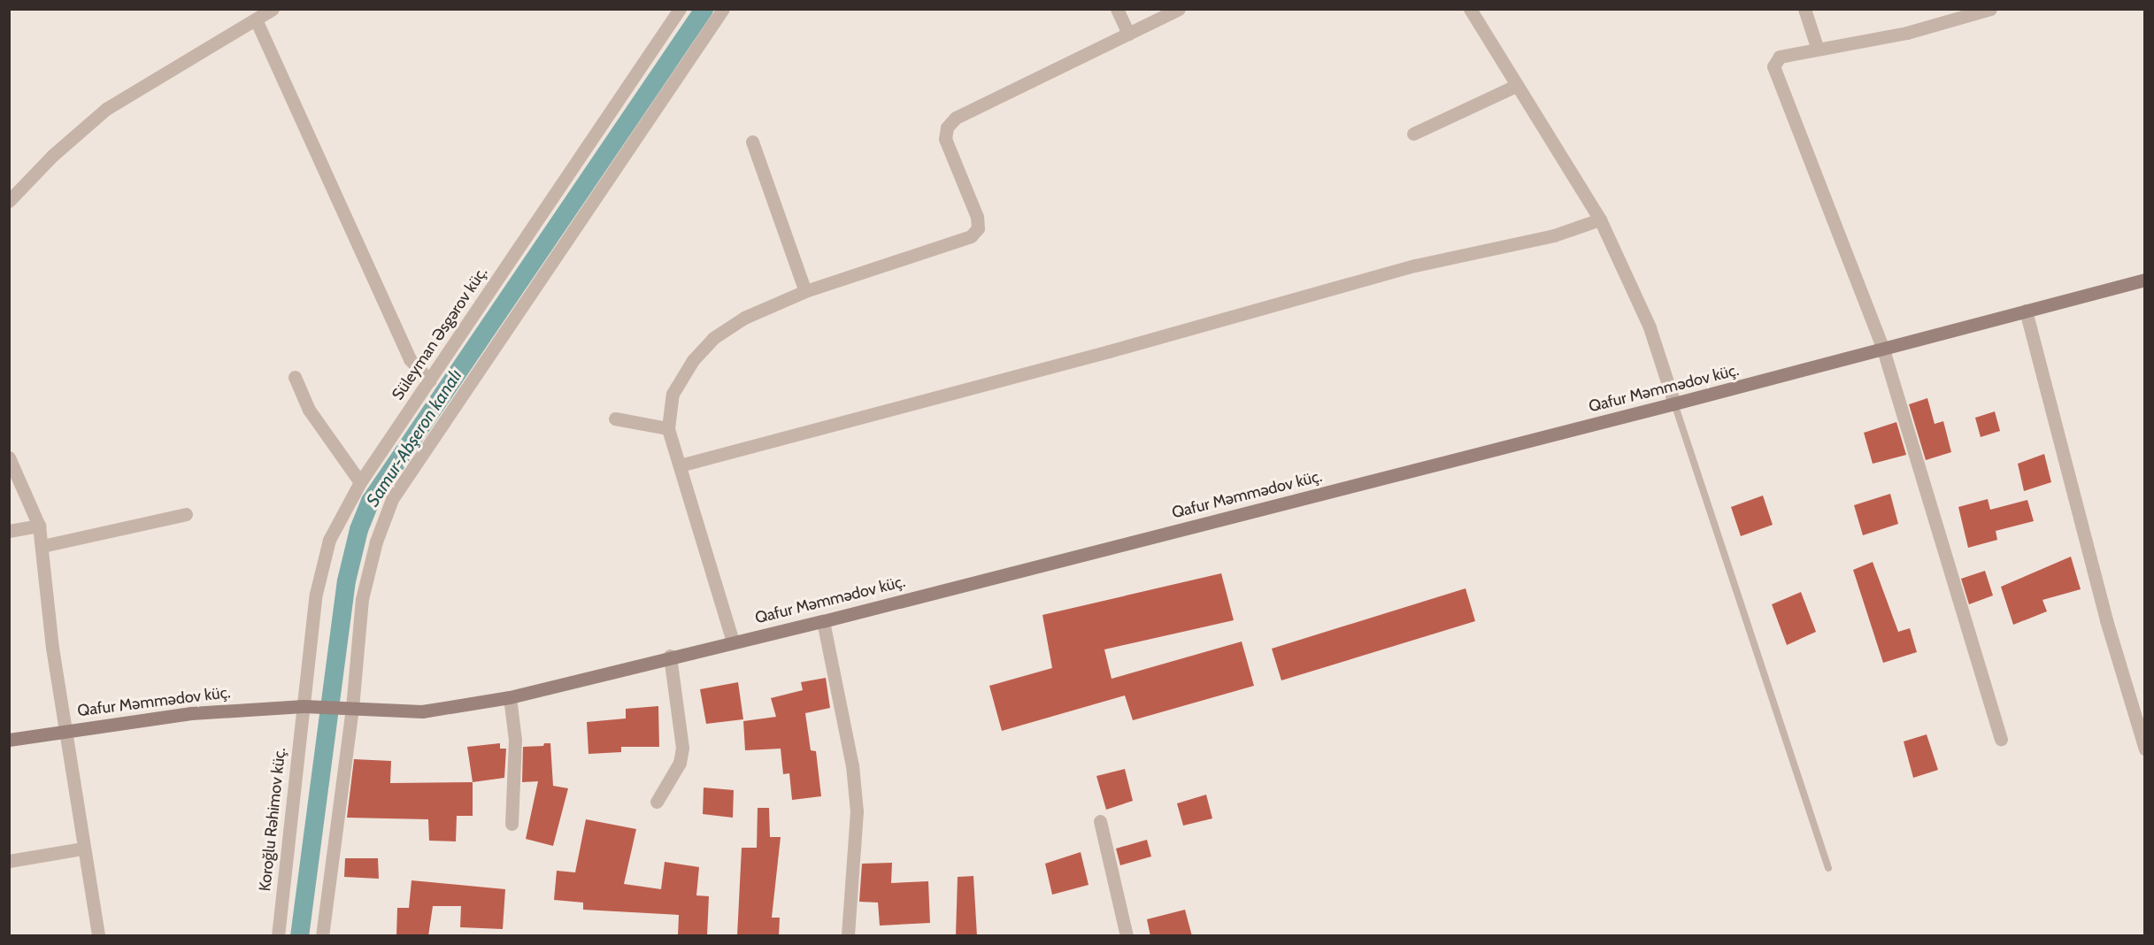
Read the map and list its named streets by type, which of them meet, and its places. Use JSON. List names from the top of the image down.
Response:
{
  "streets": {
    "street": ["Süleyman Əsgərov küç.", "Qafur Məmmədov küç.", "Koroğlu Rəhimov küç."]
  },
  "crossings": [
    ["Süleyman Əsgərov küç.", "Qafur Məmmədov küç."],
    ["Süleyman Əsgərov küç.", "Koroğlu Rəhimov küç."],
    ["Qafur Məmmədov küç.", "Koroğlu Rəhimov küç."]
  ],
  "water": ["Samur-Abşeron kanalı"]
}
